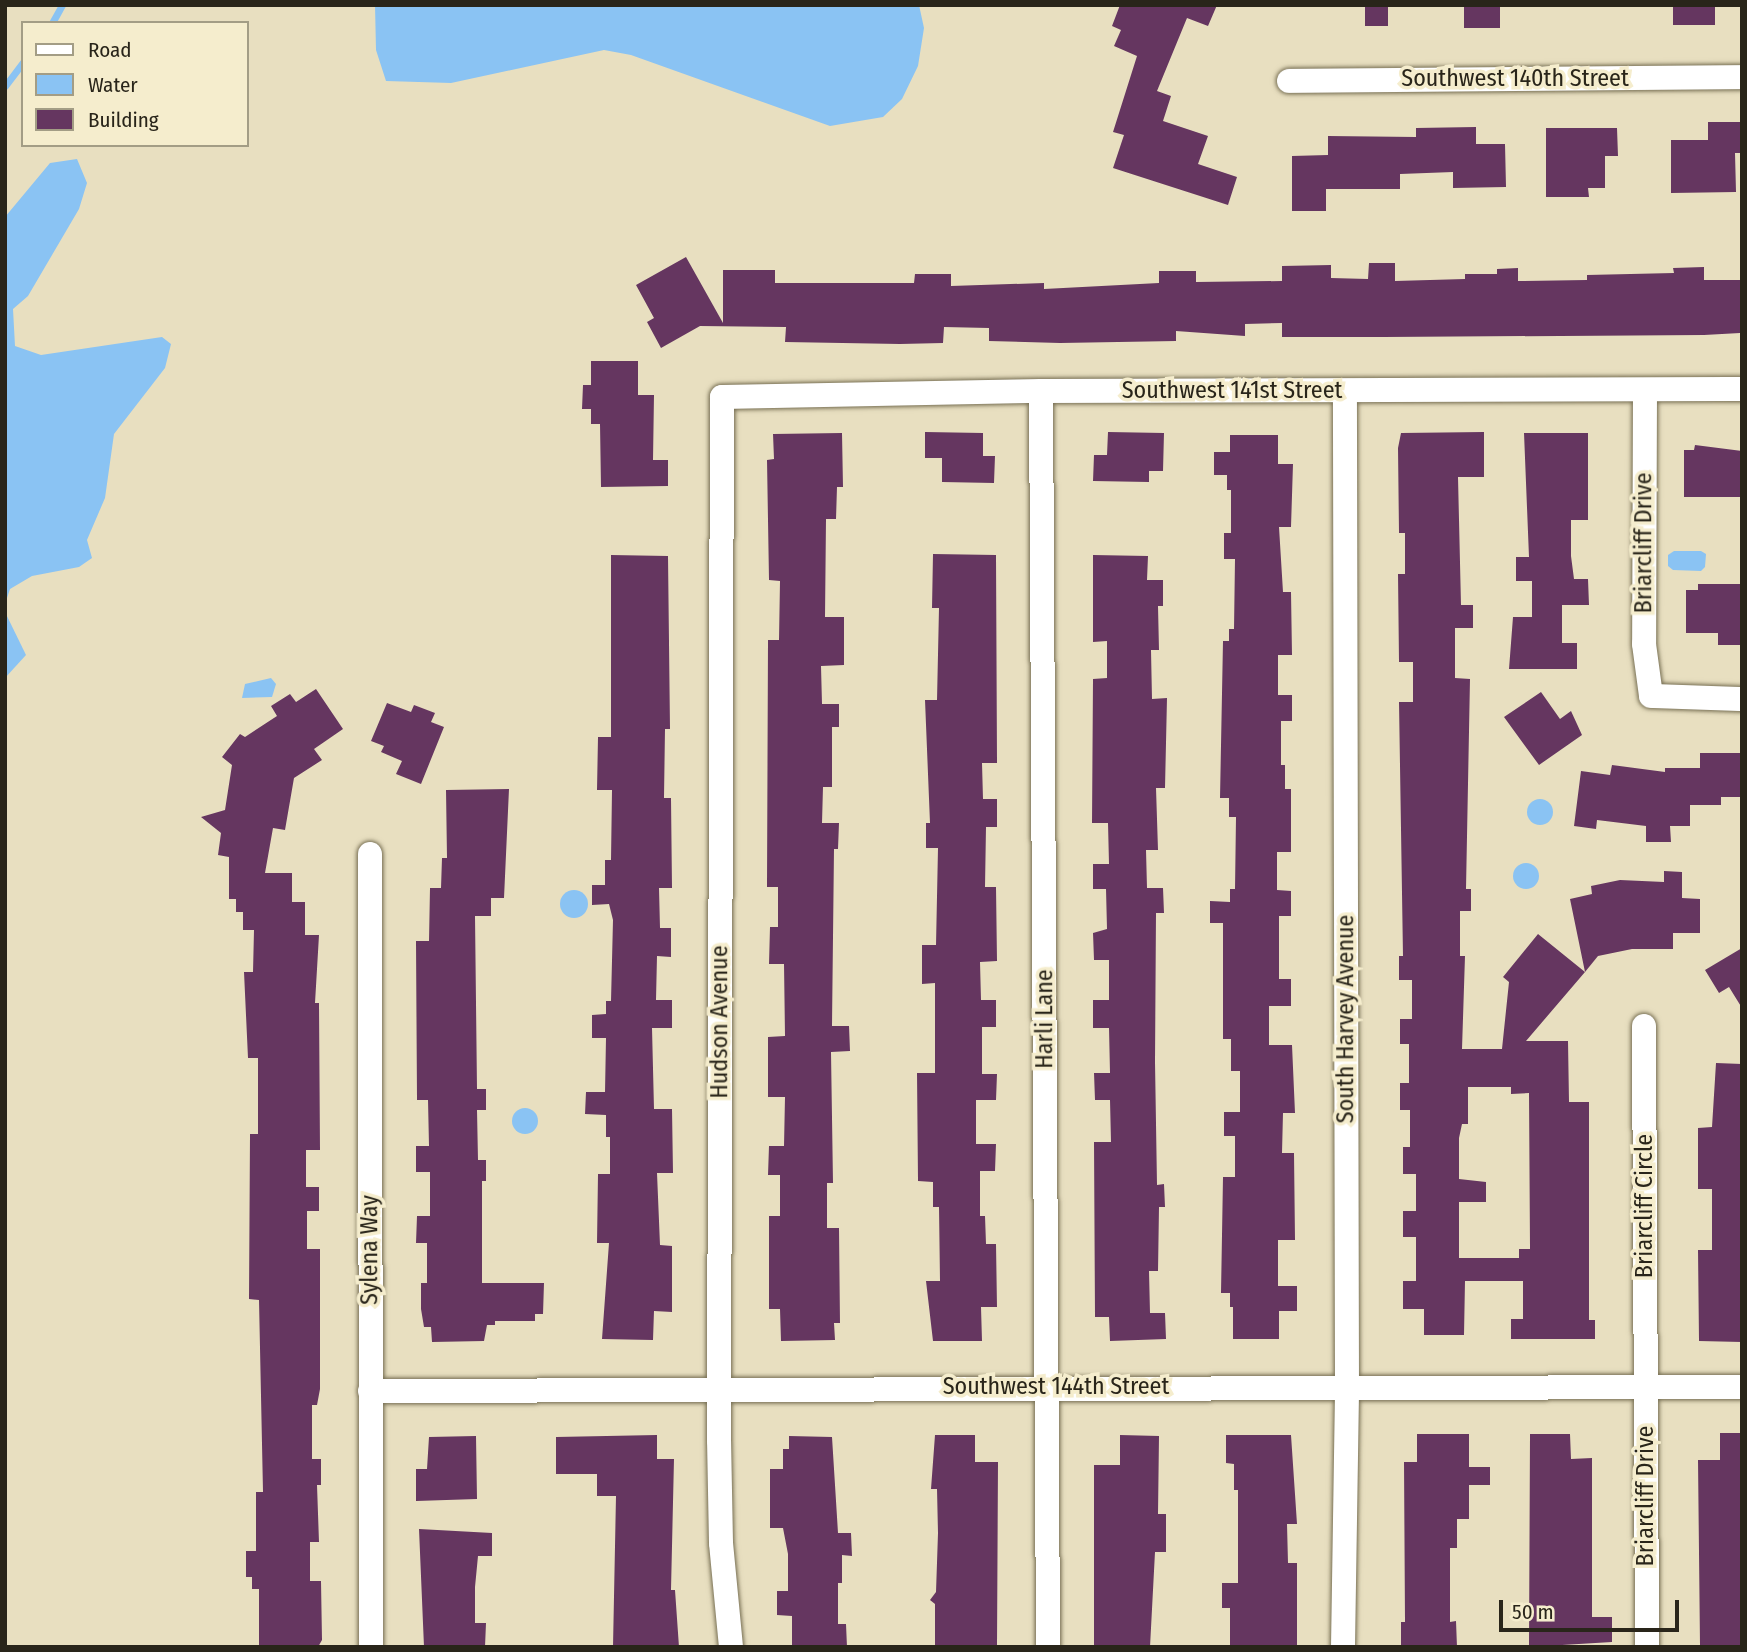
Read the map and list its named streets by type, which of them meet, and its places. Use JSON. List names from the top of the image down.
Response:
{
  "streets": {
    "street": [
      "Southwest 140th Street",
      "Southwest 141st Street",
      "Briarcliff Drive",
      "Harli Lane",
      "South Harvey Avenue",
      "Hudson Avenue",
      "Briarcliff Circle",
      "Sylena Way",
      "Southwest 144th Street"
    ]
  },
  "crossings": [
    ["Southwest 141st Street", "Briarcliff Drive"],
    ["Southwest 141st Street", "Harli Lane"],
    ["Southwest 141st Street", "South Harvey Avenue"],
    ["Southwest 141st Street", "Hudson Avenue"],
    ["Briarcliff Drive", "Briarcliff Circle"],
    ["Briarcliff Drive", "Southwest 144th Street"],
    ["Harli Lane", "Southwest 144th Street"],
    ["South Harvey Avenue", "Southwest 144th Street"],
    ["Hudson Avenue", "Southwest 144th Street"],
    ["Briarcliff Circle", "Southwest 144th Street"],
    ["Sylena Way", "Southwest 144th Street"]
  ],
  "legend": ["Road", "Water", "Building"],
  "scale_bar": "50 m"
}
